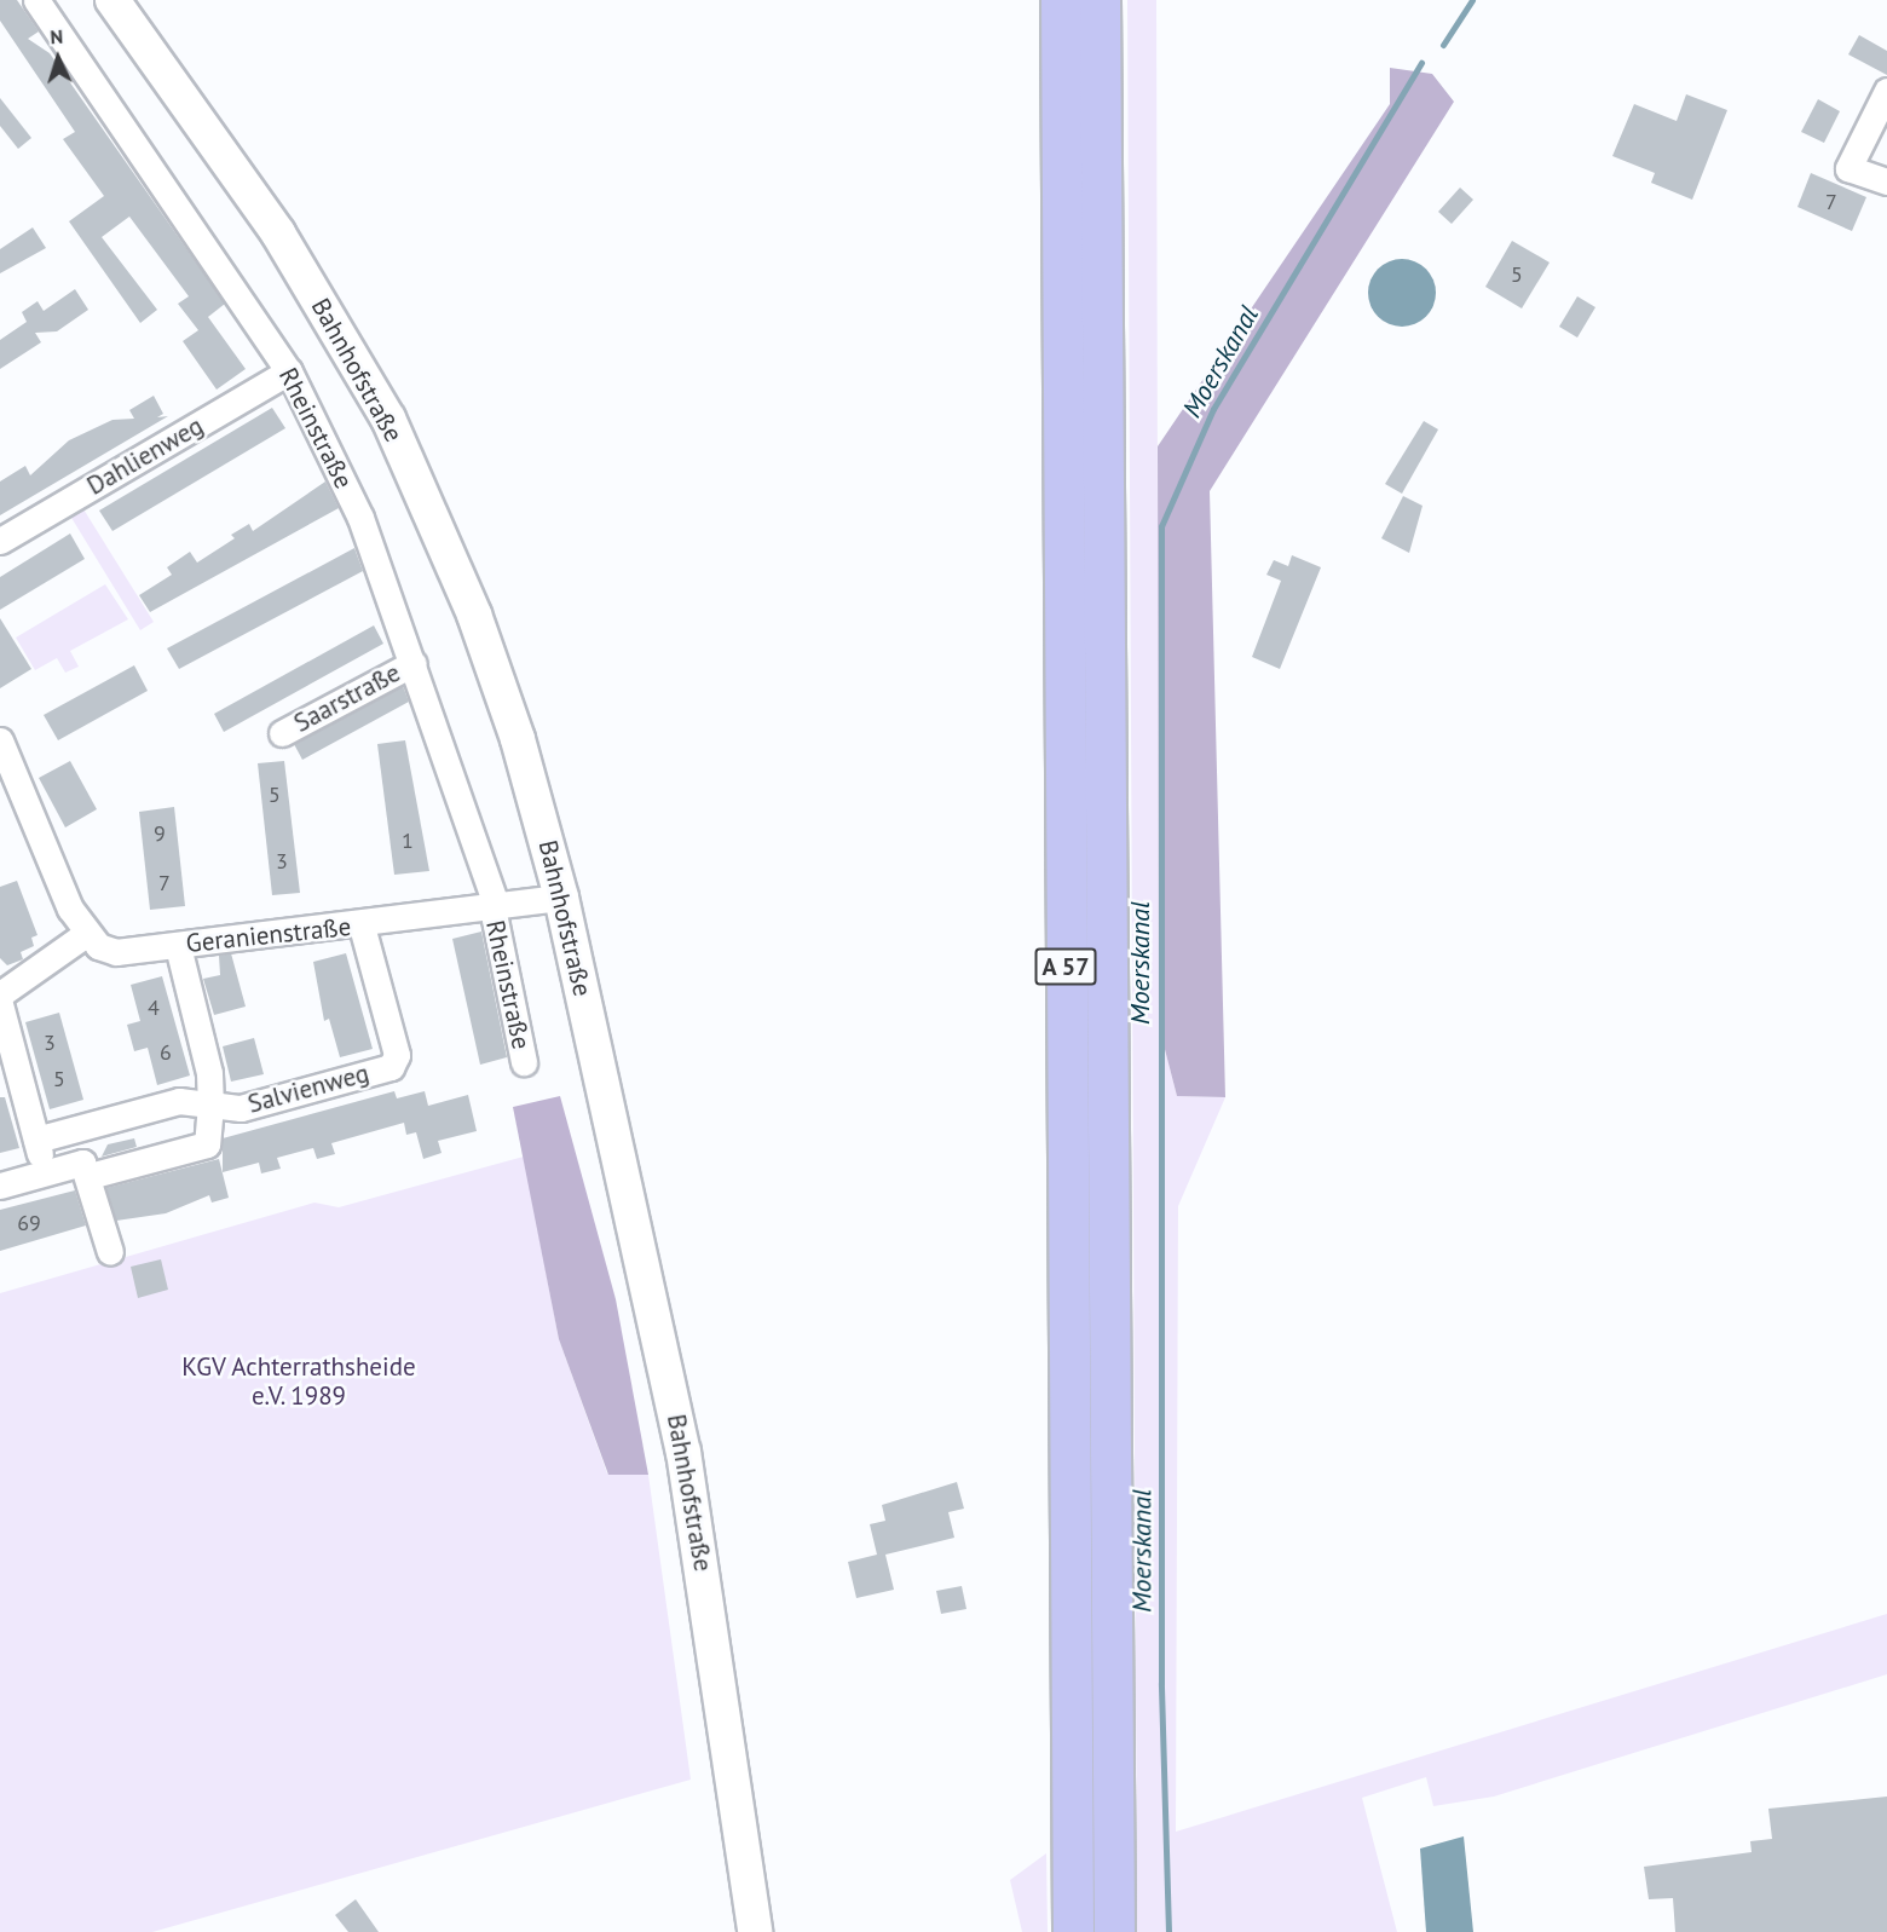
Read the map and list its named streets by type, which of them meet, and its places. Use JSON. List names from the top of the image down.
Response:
{
  "streets": {
    "highway": ["A 57"],
    "main road": ["Bahnhofstraße"],
    "street": [
      "Rheinstraße",
      "Dahlienweg",
      "Saarstraße",
      "Geranienstraße",
      "Salvienweg"
    ]
  },
  "crossings": [
    ["Bahnhofstraße", "Geranienstraße"],
    ["Rheinstraße", "Dahlienweg"],
    ["Rheinstraße", "Saarstraße"],
    ["Rheinstraße", "Geranienstraße"],
    ["Geranienstraße", "Salvienweg"]
  ],
  "water": ["Moerskanal"],
  "parks": ["KGV Achterrathsheide e.V. 1989"],
  "house_numbers": [
    "7",
    "5",
    "5",
    "9",
    "1",
    "3",
    "7",
    "4",
    "3",
    "6",
    "5",
    "69"
  ],
  "north": "top"
}
